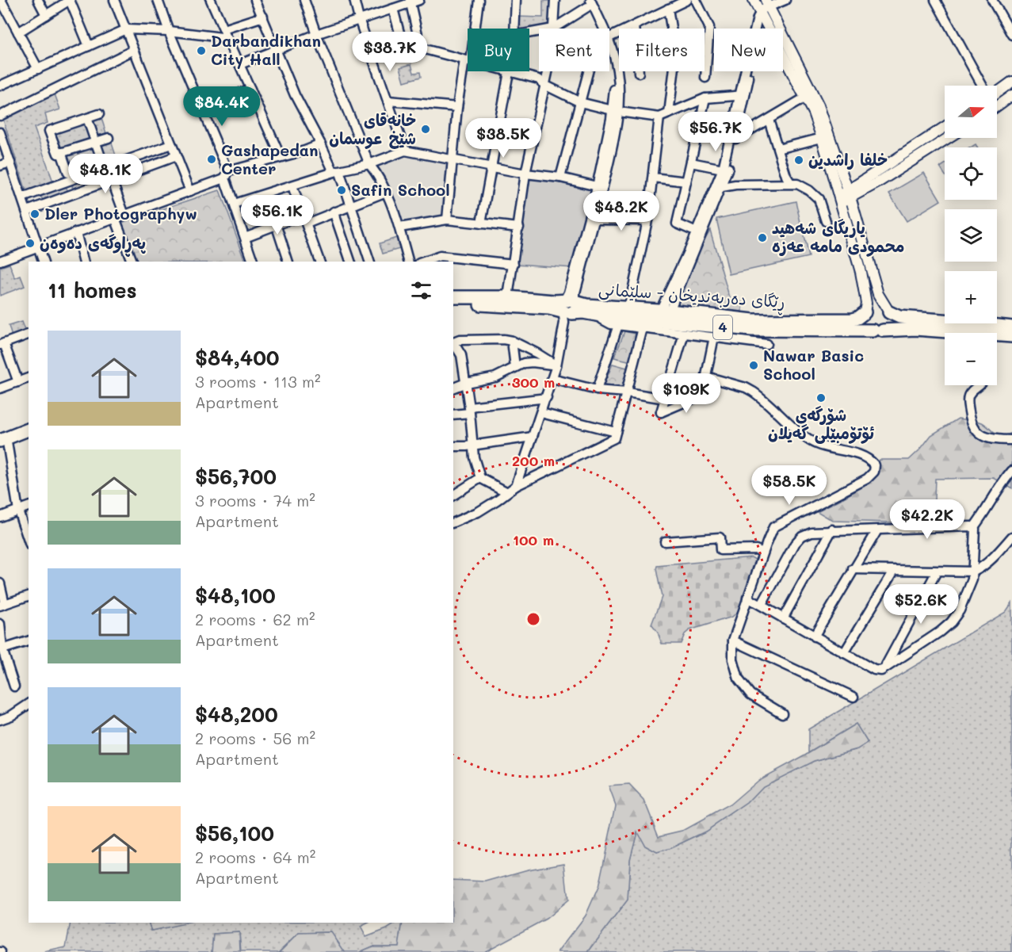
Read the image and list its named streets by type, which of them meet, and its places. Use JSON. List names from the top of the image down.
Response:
{
  "streets": {
    "highway": ["ڕێگای دەربەندیخان - سلێمانی", "4"]
  },
  "crossings": [
    ["ڕێگای دەربەندیخان - سلێمانی", "4"]
  ],
  "places": [
    "Darbandikhan City Hall",
    "خانەقای شێخ عوسمان",
    "Gashapedan Center",
    "خلفا راشدين",
    "Safin School",
    "Dler Photographyw",
    "یاریگاى شه‌هید محمودى مامه‌ عه‌زه",
    "پەڕاوگەی دەوەن",
    "Nawar Basic School",
    "شۆرگه‌ى ئۆتۆمبێلى گه‌یلان"
  ],
  "north": "right",
  "page": {
    "chip": [
      "Buy",
      "Rent",
      "Filters",
      "New"
    ],
    "price": [
      "$38.7K",
      "$84.4K",
      "$56.7K",
      "$38.5K",
      "$48.1K",
      "$48.2K",
      "$56.1K",
      "$109K",
      "$58.5K",
      "$42.2K",
      "$52.6K"
    ],
    "map_buttons": ["+", "−"],
    "heading": "11 homes",
    "list": [
      {
        "name": "$84,400",
        "note": "3 rooms · 113 m² · Apartment"
      },
      {
        "name": "$56,700",
        "note": "3 rooms · 74 m² · Apartment"
      },
      {
        "name": "$48,100",
        "note": "2 rooms · 62 m² · Apartment"
      },
      {
        "name": "$48,200",
        "note": "2 rooms · 56 m² · Apartment"
      },
      {
        "name": "$56,100",
        "note": "2 rooms · 64 m² · Apartment"
      }
    ]
  },
  "rings": ["300 m", "200 m", "100 m"]
}
